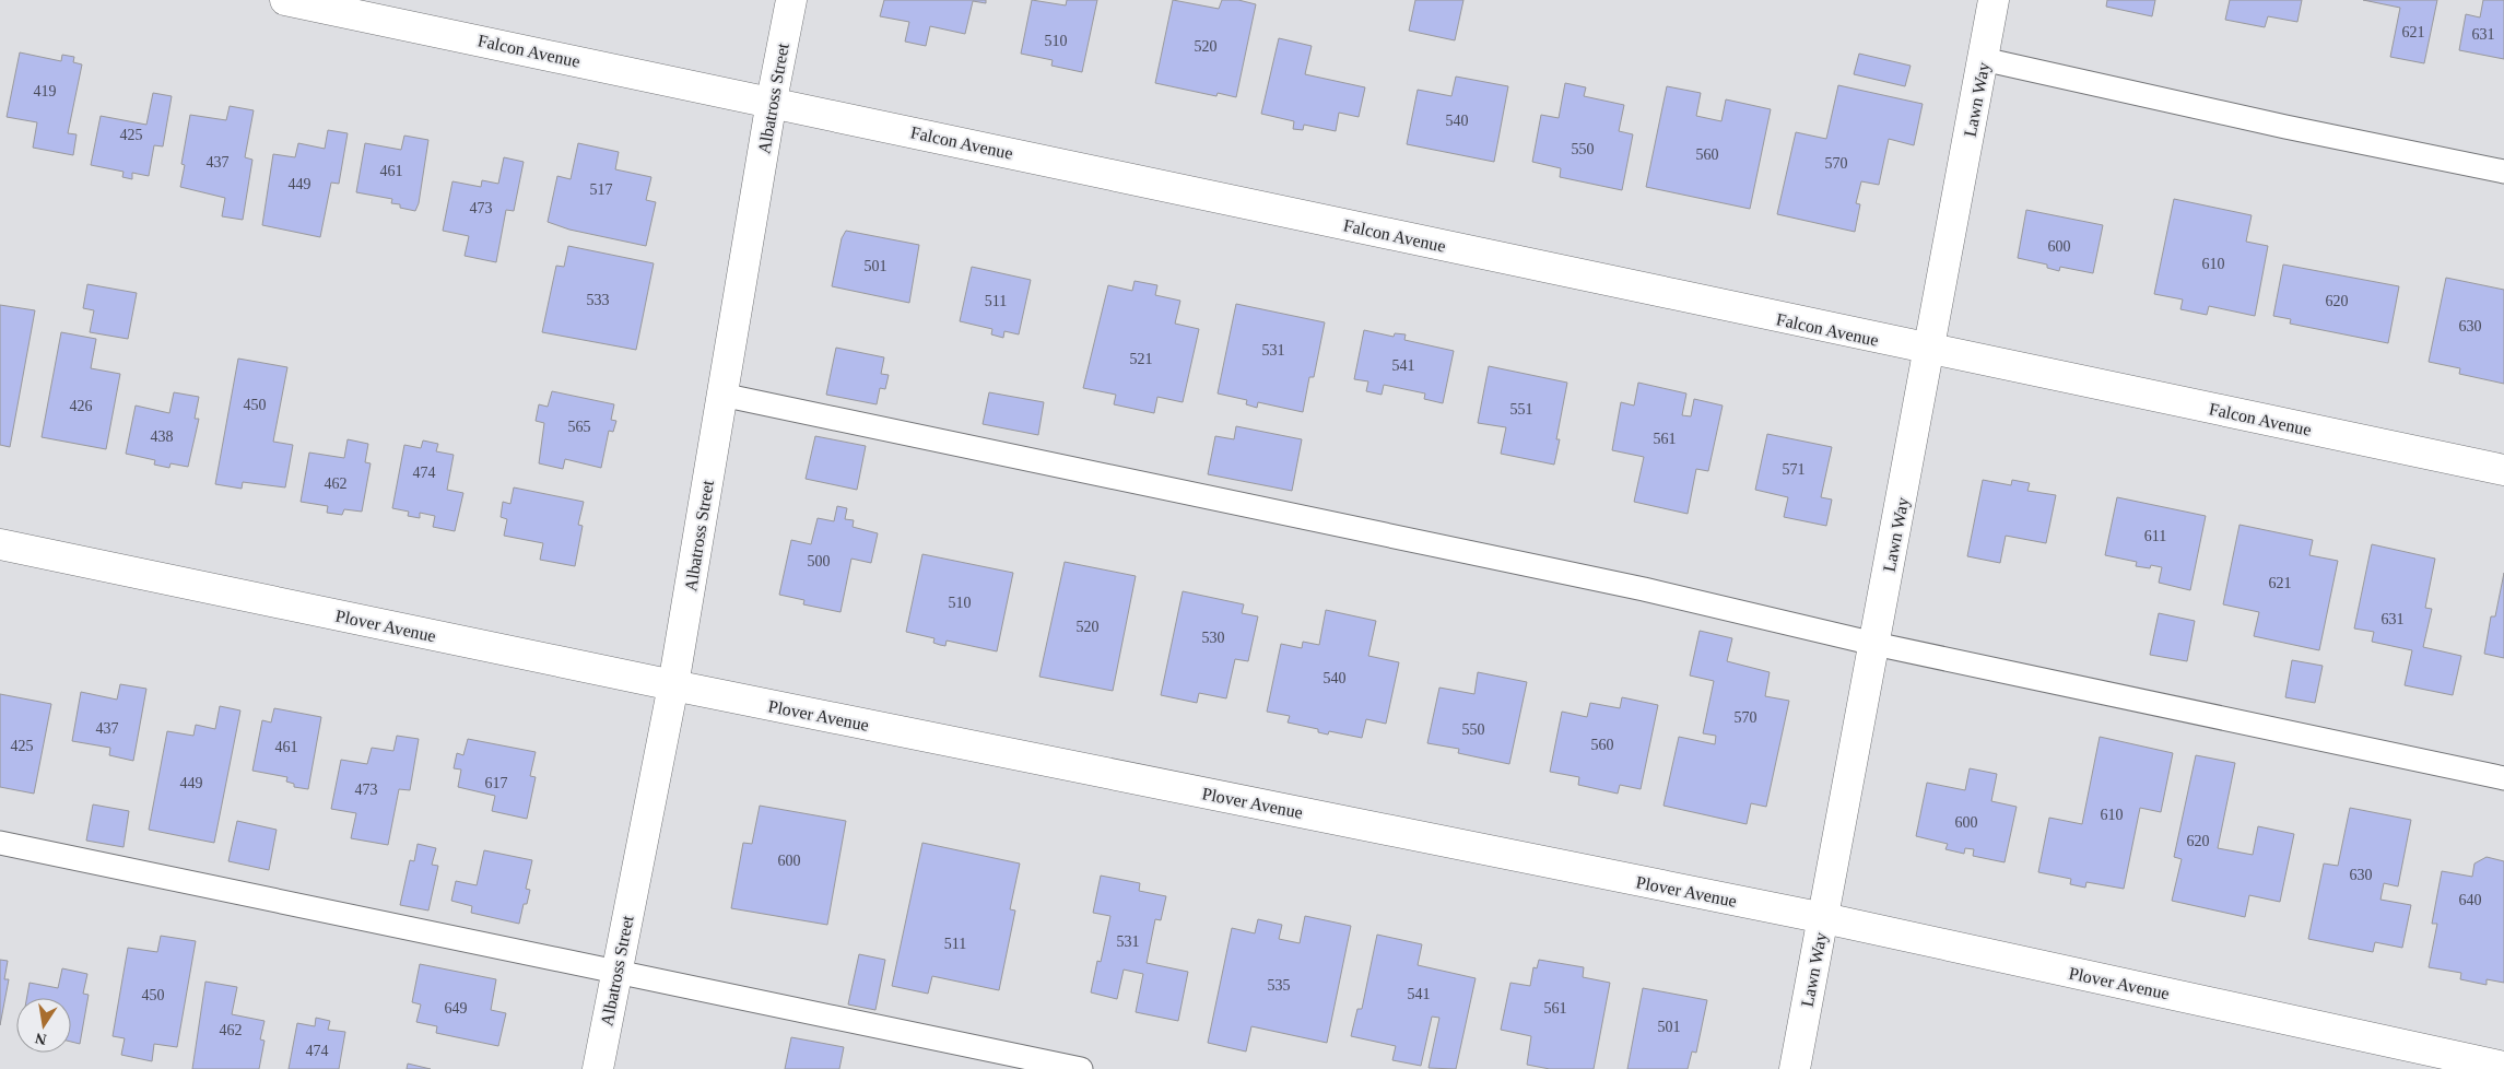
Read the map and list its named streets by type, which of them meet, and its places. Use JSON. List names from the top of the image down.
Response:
{
  "streets": {
    "street": [
      "Falcon Avenue",
      "Albatross Street",
      "Lawn Way",
      "Plover Avenue"
    ]
  },
  "crossings": [
    ["Falcon Avenue", "Albatross Street"],
    ["Falcon Avenue", "Lawn Way"],
    ["Albatross Street", "Plover Avenue"],
    ["Lawn Way", "Plover Avenue"]
  ],
  "house_numbers": [
    "621",
    "631",
    "510",
    "520",
    "419",
    "540",
    "425",
    "550",
    "560",
    "437",
    "570",
    "461",
    "449",
    "517",
    "473",
    "600",
    "610",
    "501",
    "533",
    "511",
    "620",
    "630",
    "531",
    "521",
    "541",
    "450",
    "426",
    "551",
    "565",
    "438",
    "561",
    "571",
    "474",
    "462",
    "611",
    "500",
    "621",
    "510",
    "631",
    "520",
    "530",
    "540",
    "570",
    "437",
    "550",
    "560",
    "425",
    "461",
    "449",
    "617",
    "473",
    "610",
    "600",
    "620",
    "600",
    "630",
    "640",
    "531",
    "511",
    "535",
    "541",
    "450",
    "649",
    "561",
    "501",
    "462",
    "474"
  ],
  "north": "bottom"
}
